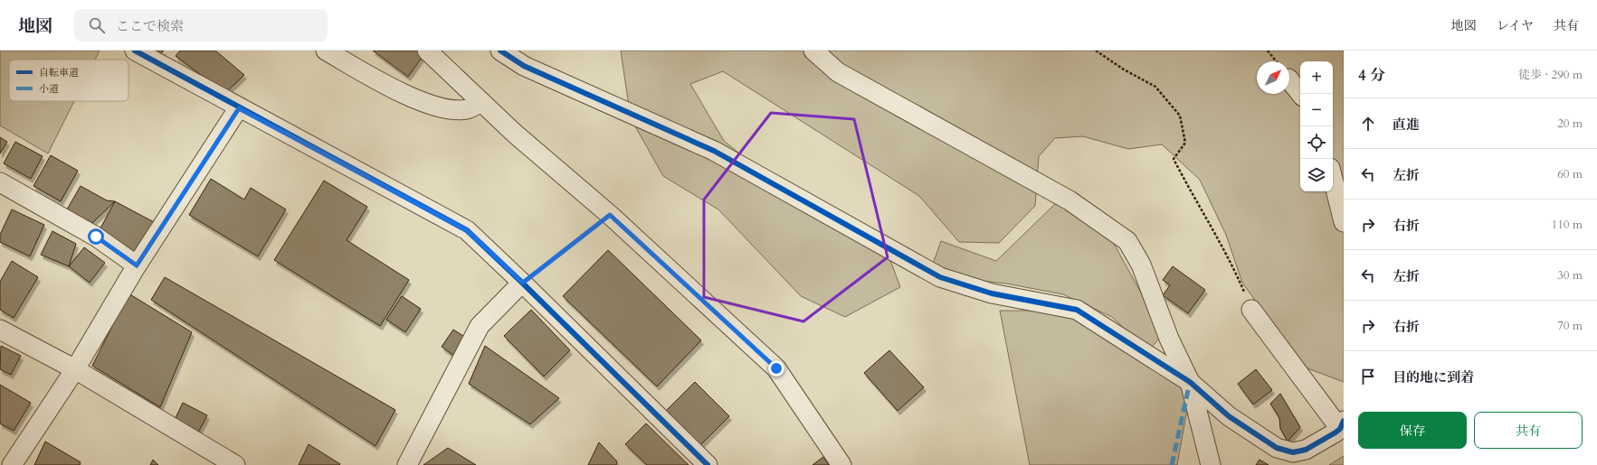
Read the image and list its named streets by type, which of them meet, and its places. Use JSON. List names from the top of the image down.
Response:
{
  "legend": ["自転車道", "小道"],
  "north": "top right",
  "page": {
    "header": "地図",
    "search": "ここで検索",
    "nav": ["地図", "レイヤ", "共有"],
    "heading": ["4 分", "徒歩 · 290 m"],
    "map_buttons": ["+", "−"],
    "list": [
      ["直進", "20 m"],
      ["左折", "60 m"],
      ["右折", "110 m"],
      ["左折", "30 m"],
      ["右折", "70 m"],
      "目的地に到着"
    ],
    "buttons": ["保存", "共有"]
  }
}
